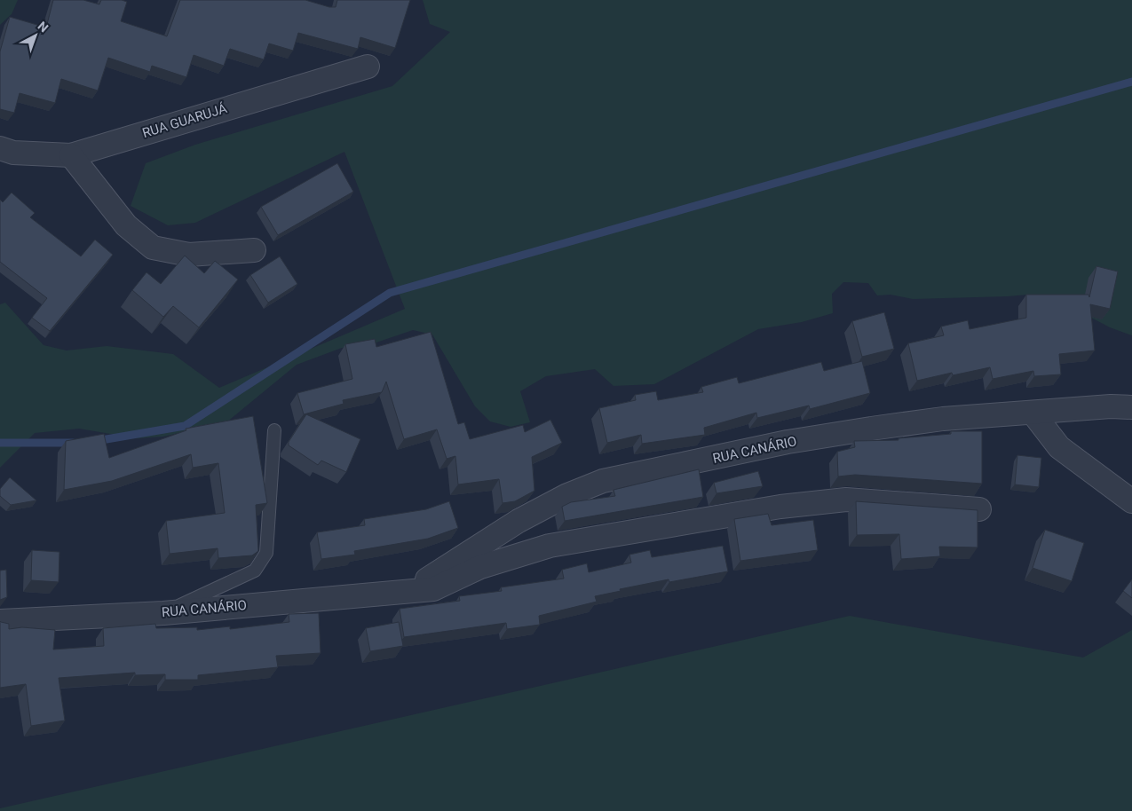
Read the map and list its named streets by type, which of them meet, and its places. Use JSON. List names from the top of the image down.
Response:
{
  "streets": {
    "street": ["RUA GUARUJÁ", "RUA CANÁRIO"]
  },
  "north": "top right"
}
